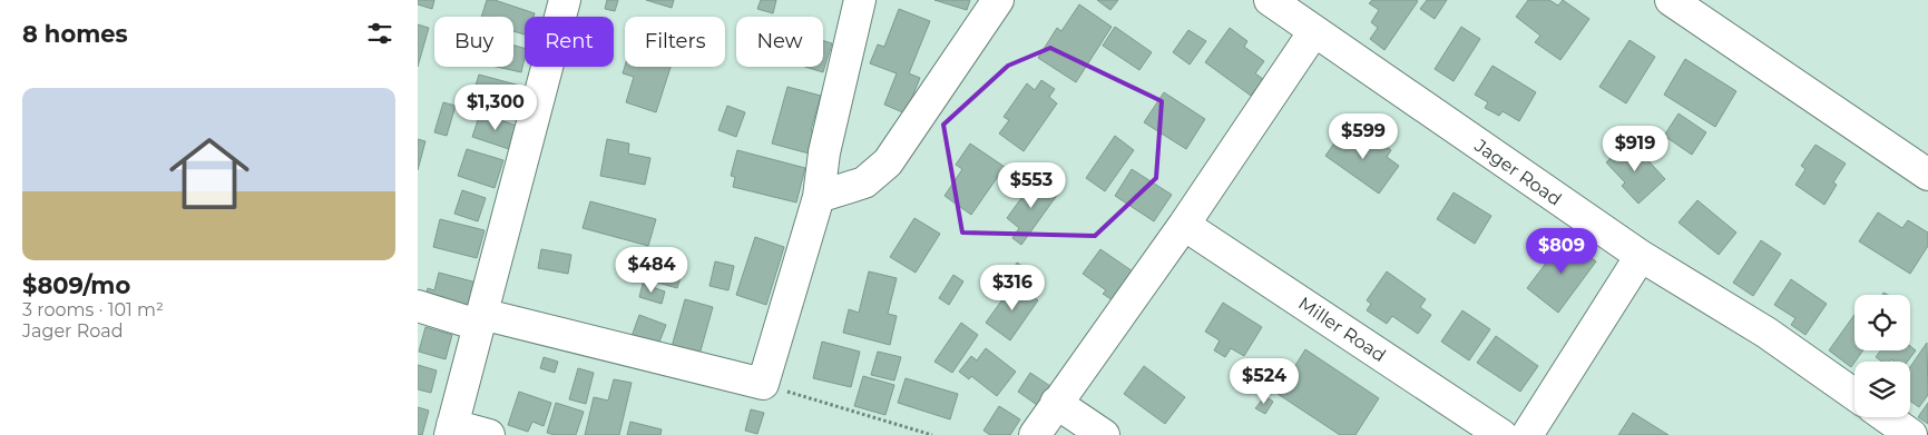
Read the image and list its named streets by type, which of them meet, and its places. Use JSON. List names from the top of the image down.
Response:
{
  "streets": {
    "street": ["Jager Road", "Miller Road"]
  },
  "page": {
    "heading": "8 homes",
    "chip": [
      "Buy",
      "Rent",
      "Filters",
      "New"
    ],
    "list": [
      {
        "name": "$809/mo",
        "note": "3 rooms · 101 m² · Jager Road"
      }
    ],
    "price": [
      "$1,300",
      "$599",
      "$919",
      "$553",
      "$809",
      "$484",
      "$316",
      "$524"
    ]
  }
}
